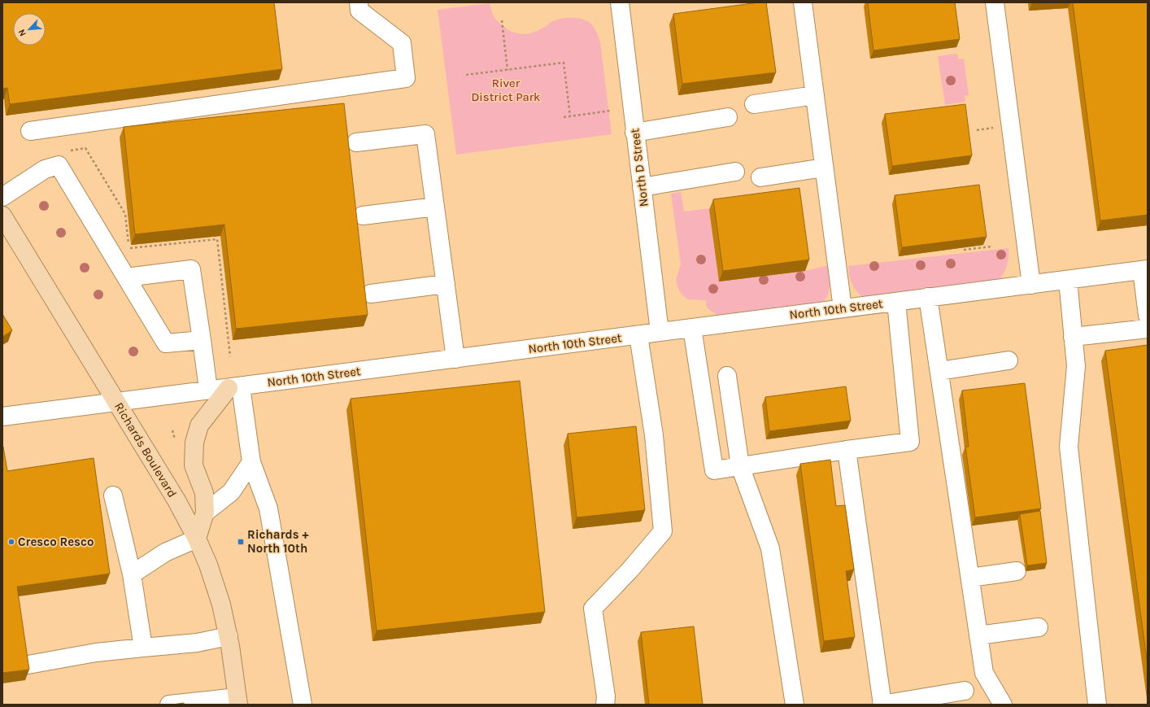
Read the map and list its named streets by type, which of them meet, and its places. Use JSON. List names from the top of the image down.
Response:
{
  "streets": {
    "main road": ["Richards Boulevard"],
    "street": ["North D Street", "North 10th Street"]
  },
  "crossings": [
    ["North D Street", "North 10th Street"],
    ["North 10th Street", "Richards Boulevard"]
  ],
  "parks": ["River District Park"],
  "places": {
    "other": ["Cresco Resco"],
    "transit": ["Richards + North 10th"]
  },
  "north": "bottom left"
}
